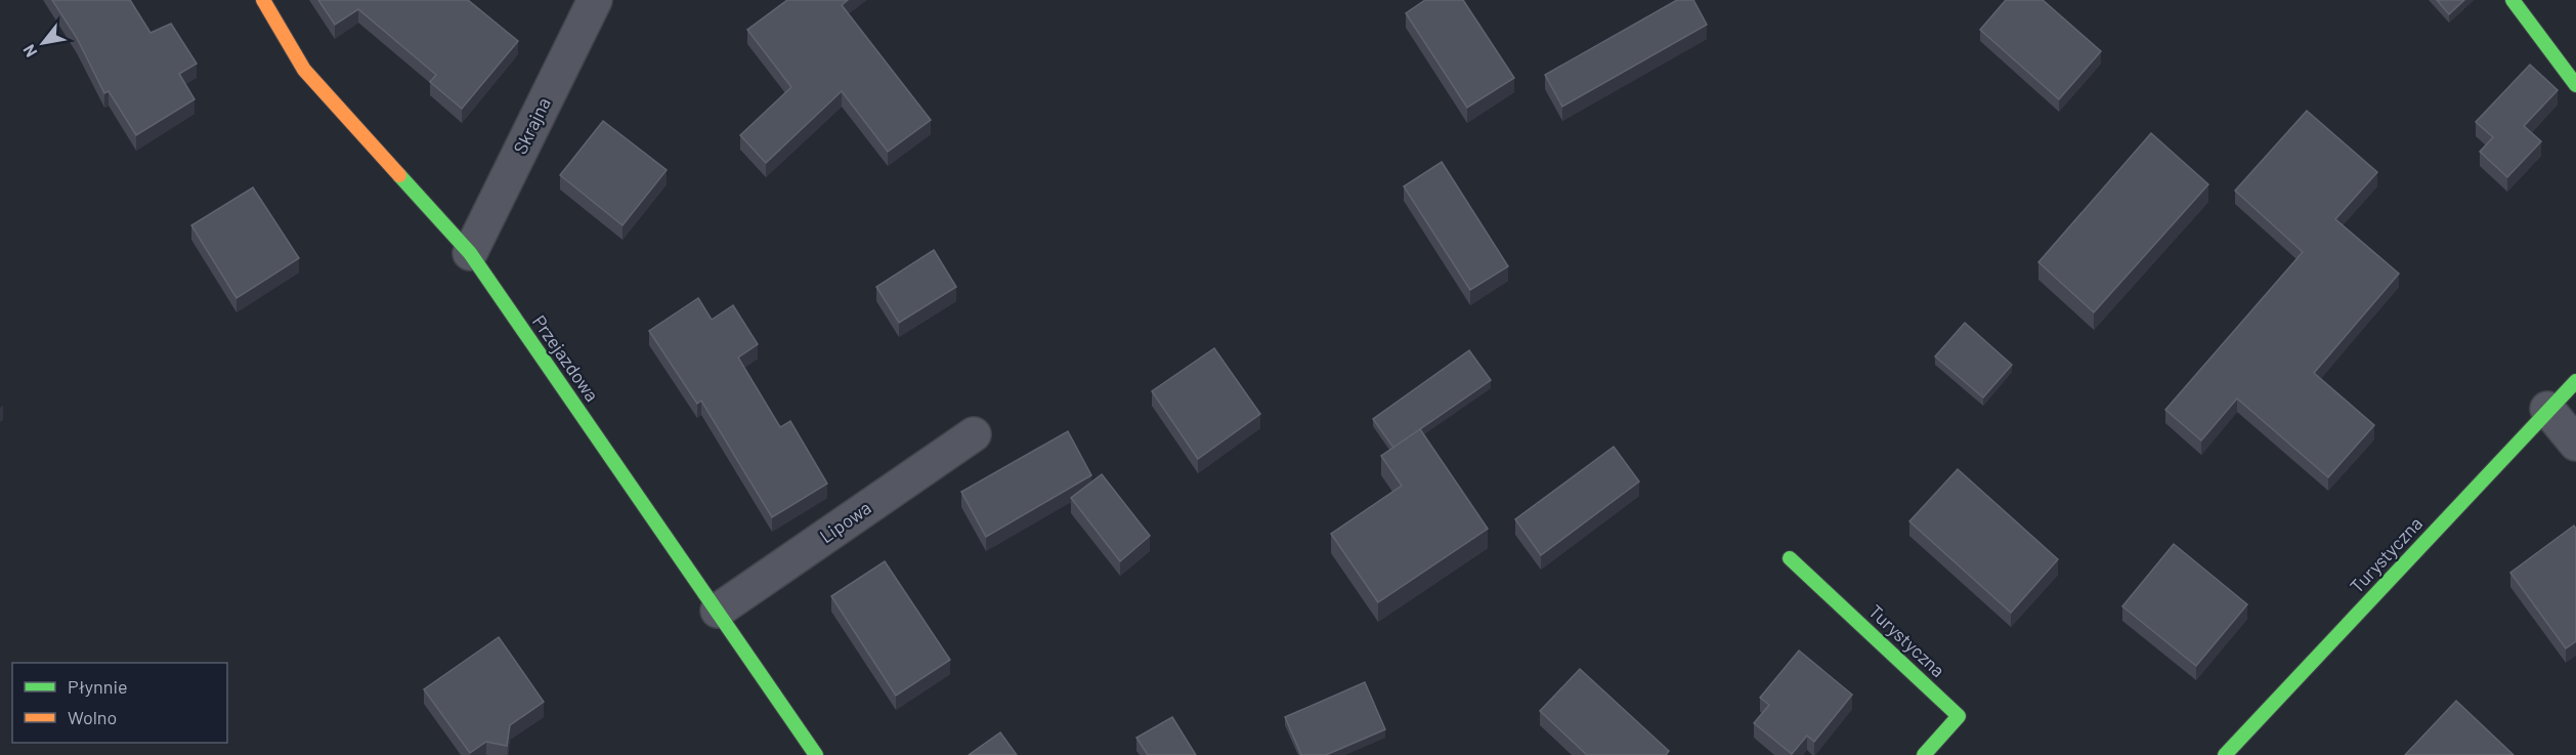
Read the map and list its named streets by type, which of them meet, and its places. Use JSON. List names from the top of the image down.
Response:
{
  "streets": {
    "street": [
      "Skrajna",
      "Przejazdowa",
      "Lipowa",
      "Turystyczna"
    ]
  },
  "crossings": [
    ["Skrajna", "Przejazdowa"],
    ["Przejazdowa", "Lipowa"]
  ],
  "legend": ["Płynnie", "Wolno"],
  "north": "bottom left"
}
